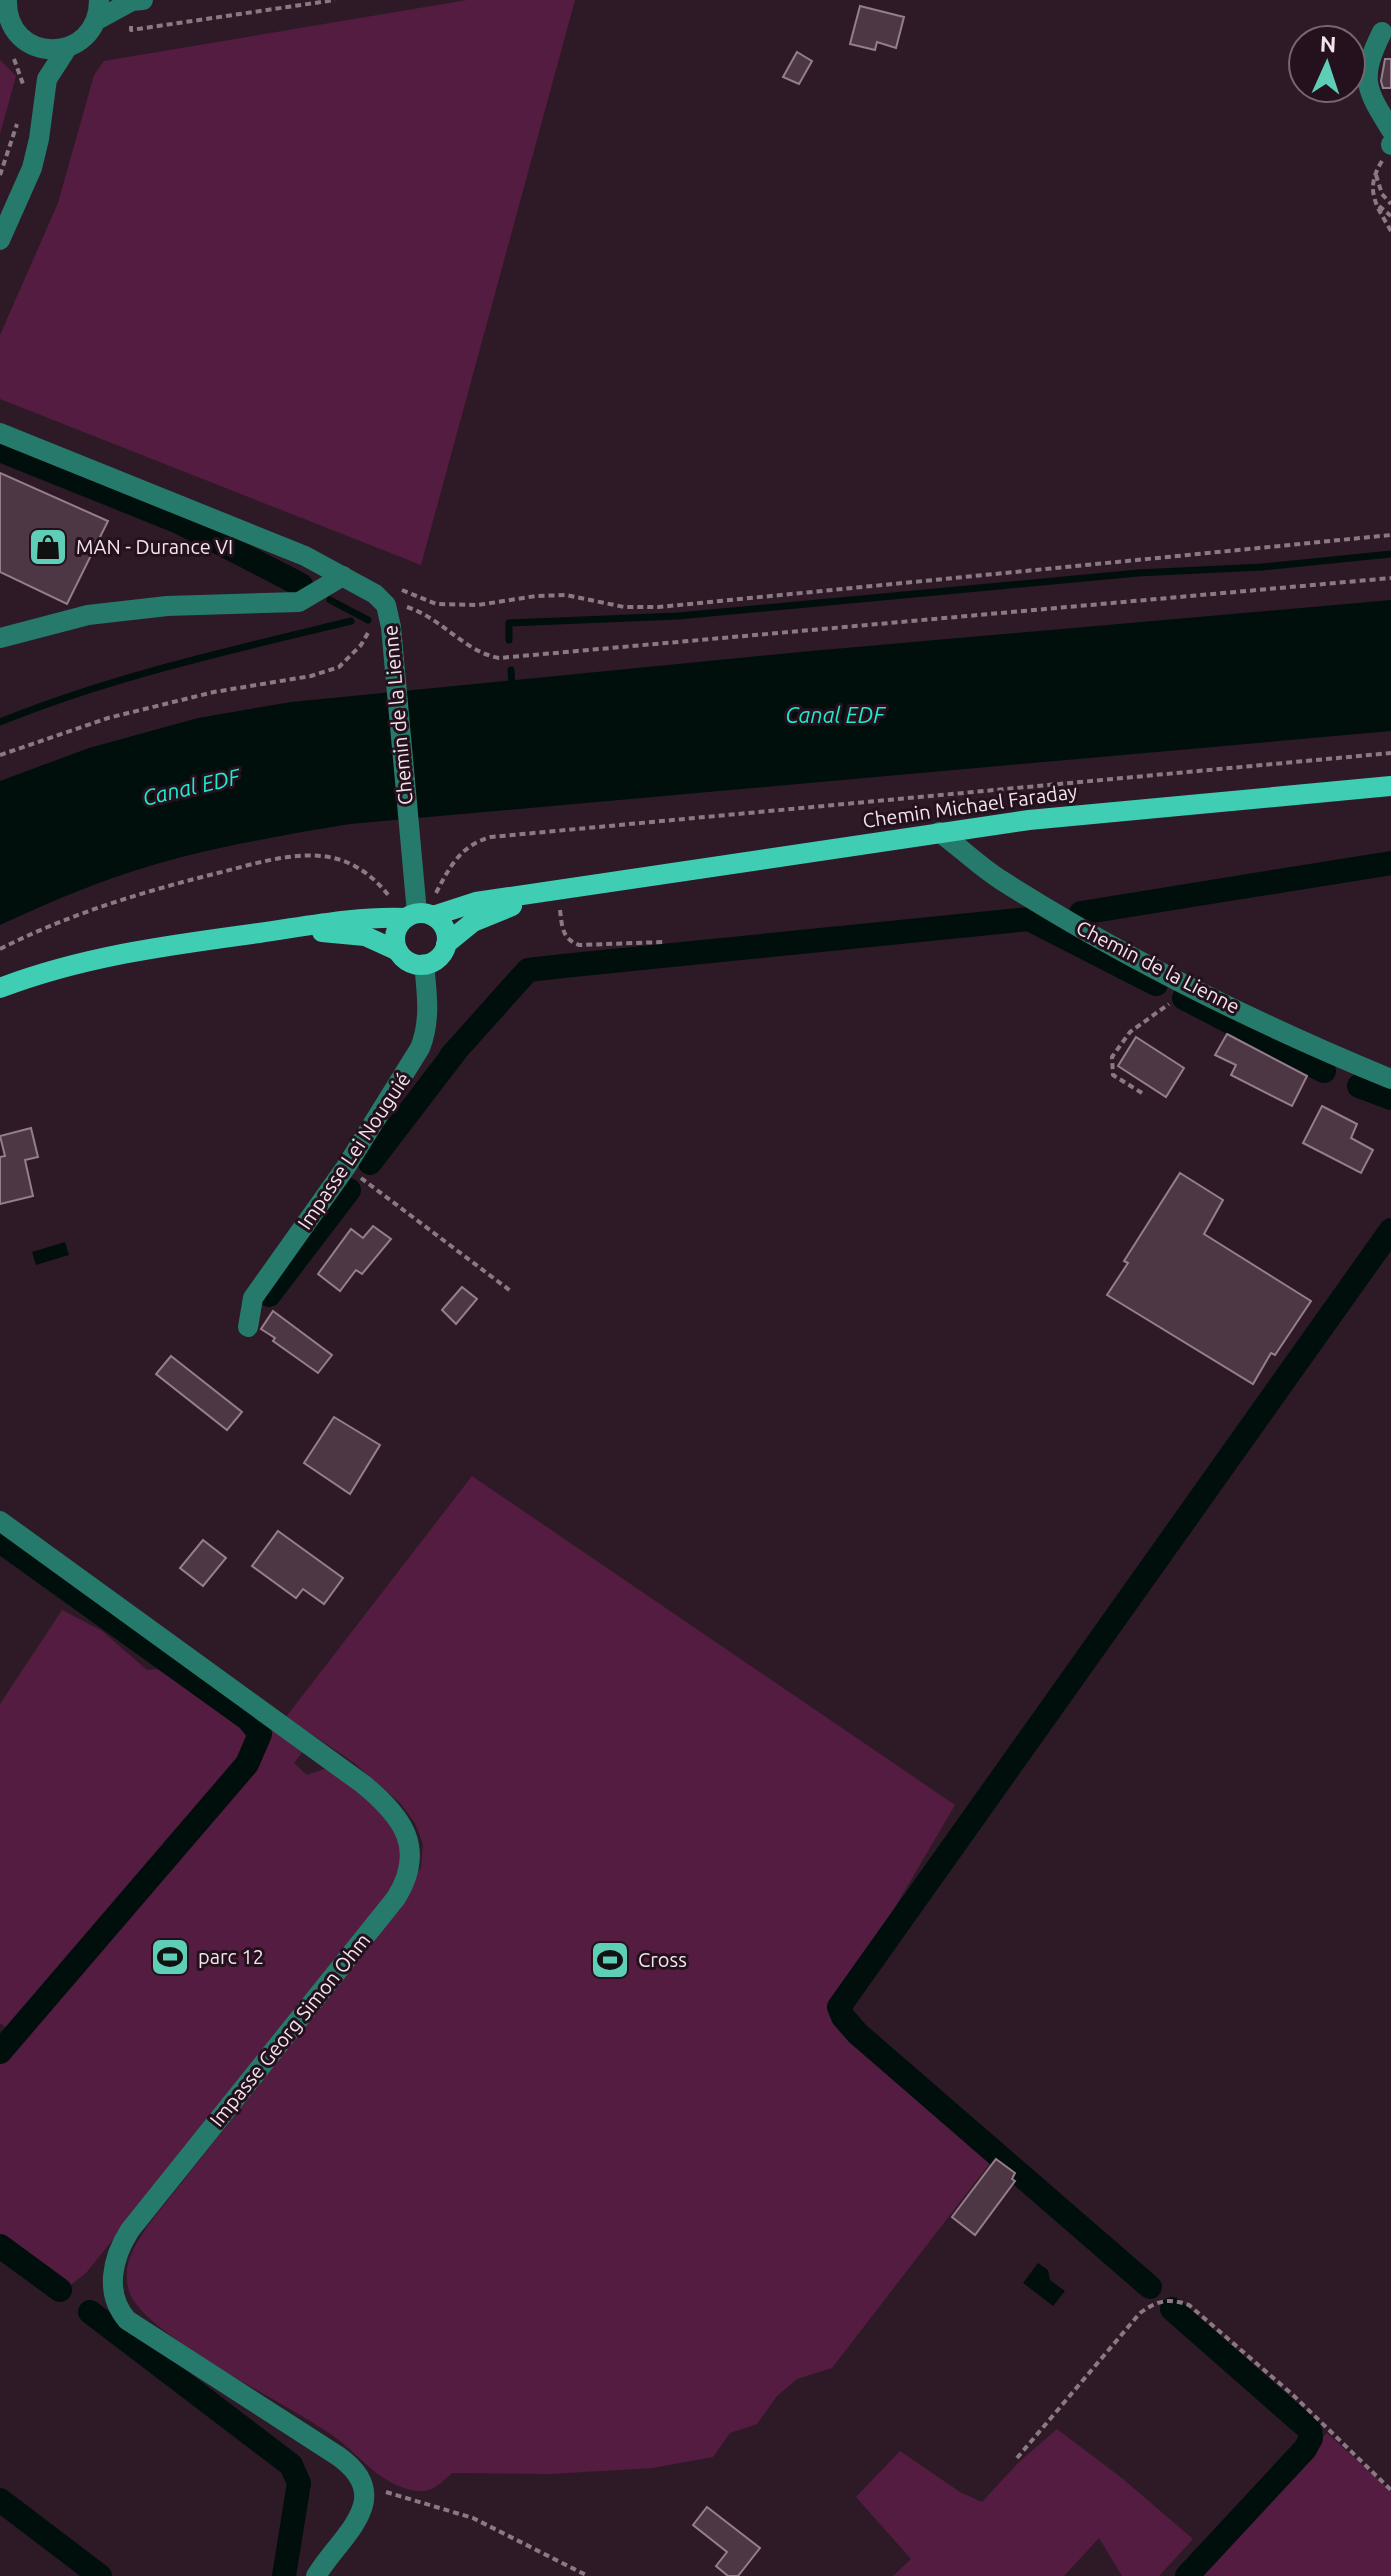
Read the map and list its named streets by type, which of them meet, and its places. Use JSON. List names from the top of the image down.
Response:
{
  "streets": {
    "main road": ["Chemin Michael Faraday"],
    "street": ["Chemin de la Lienne", "Impasse Lei Nouguié", "Impasse Georg Simon Ohm"]
  },
  "crossings": [
    ["Chemin de la Lienne", "Chemin Michael Faraday"],
    ["Chemin de la Lienne", "Impasse Lei Nouguié"],
    ["Chemin Michael Faraday", "Impasse Lei Nouguié"]
  ],
  "water": ["Canal EDF"],
  "places": {
    "shop": ["MAN - Durance VI"],
    "sports": ["parc 12", "Cross"]
  },
  "north": "top"
}
